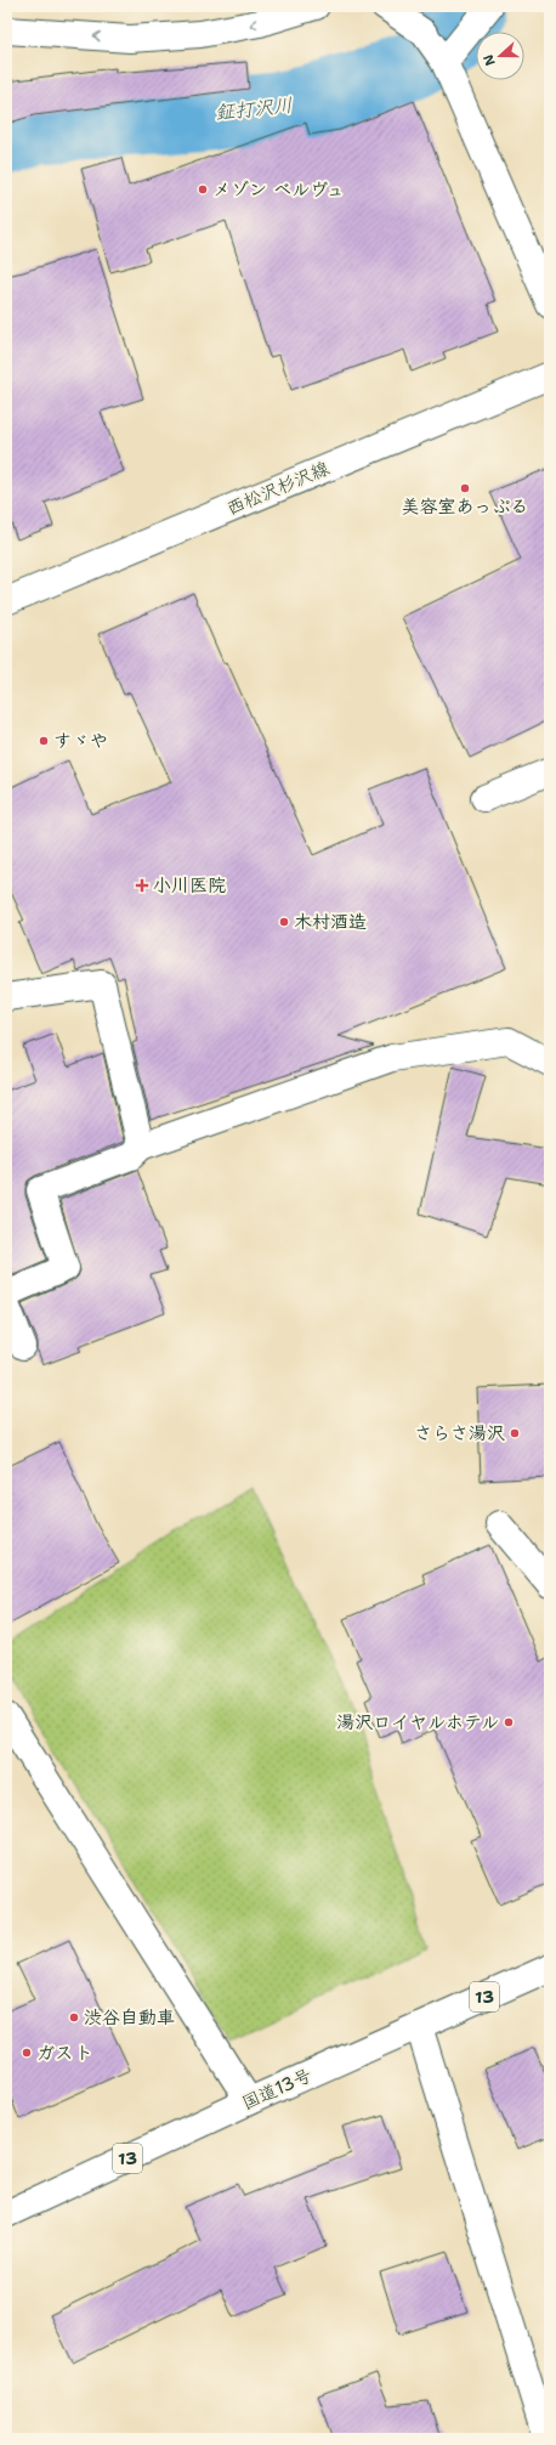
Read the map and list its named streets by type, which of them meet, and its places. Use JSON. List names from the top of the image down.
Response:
{
  "streets": {
    "main road": ["西松沢杉沢線", "13", "国道13号"]
  },
  "water": ["鉦打沢川"],
  "places": {
    "other": [
      "メゾン ベルヴュ",
      "美容室あっぷる",
      "すゞや",
      "木村酒造",
      "さらさ湯沢",
      "湯沢ロイヤルホテル",
      "渋谷自動車",
      "ガスト"
    ],
    "health": ["小川医院"]
  },
  "north": "left"
}
